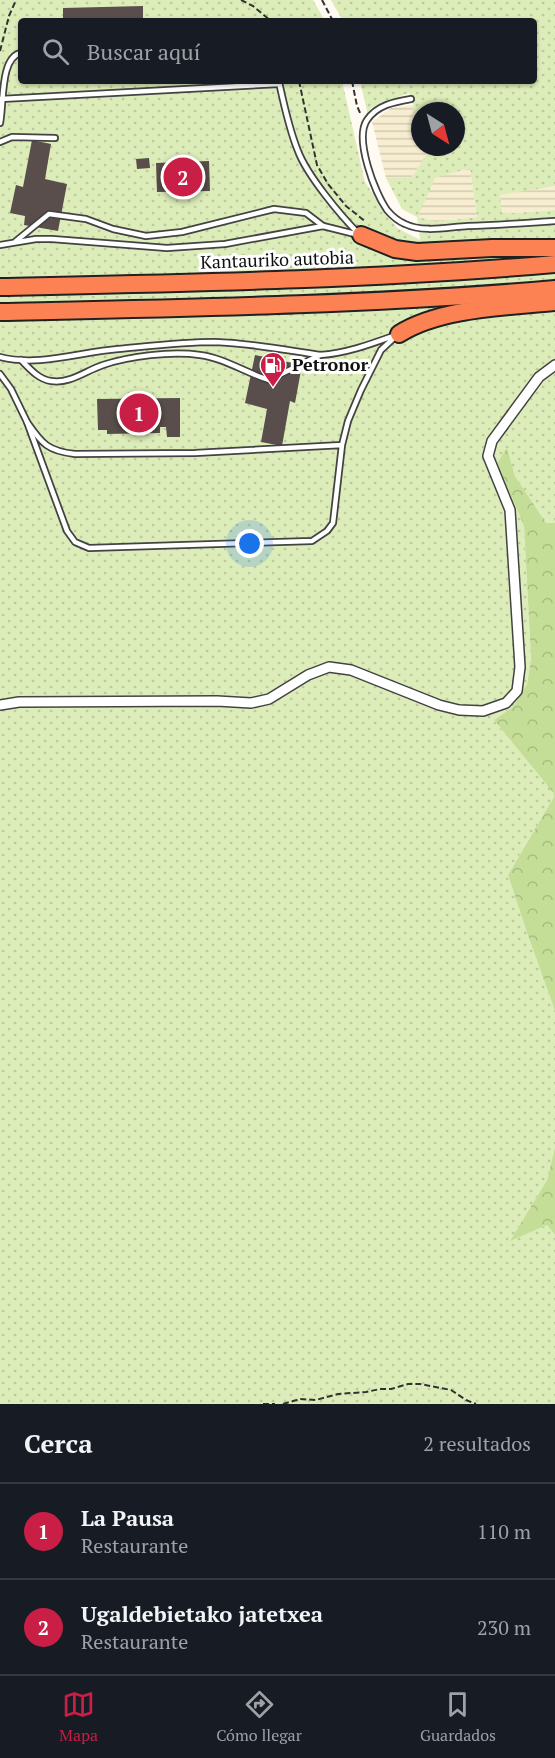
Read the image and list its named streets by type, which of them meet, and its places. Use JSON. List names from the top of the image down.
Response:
{
  "streets": {
    "highway": ["Kantauriko autobia"]
  },
  "places": {
    "fuel station": ["Petronor"]
  },
  "north": "bottom right",
  "page": {
    "search": "Buscar aquí",
    "pins": ["2", "1"],
    "heading": ["Cerca", "2 resultados"],
    "list": [
      {
        "mark": "1",
        "name": "La Pausa",
        "note": "Restaurante",
        "value": "110 m"
      },
      {
        "mark": "2",
        "name": "Ugaldebietako jatetxea",
        "note": "Restaurante",
        "value": "230 m"
      }
    ],
    "nav": ["Mapa", "Cómo llegar", "Guardados"]
  }
}
